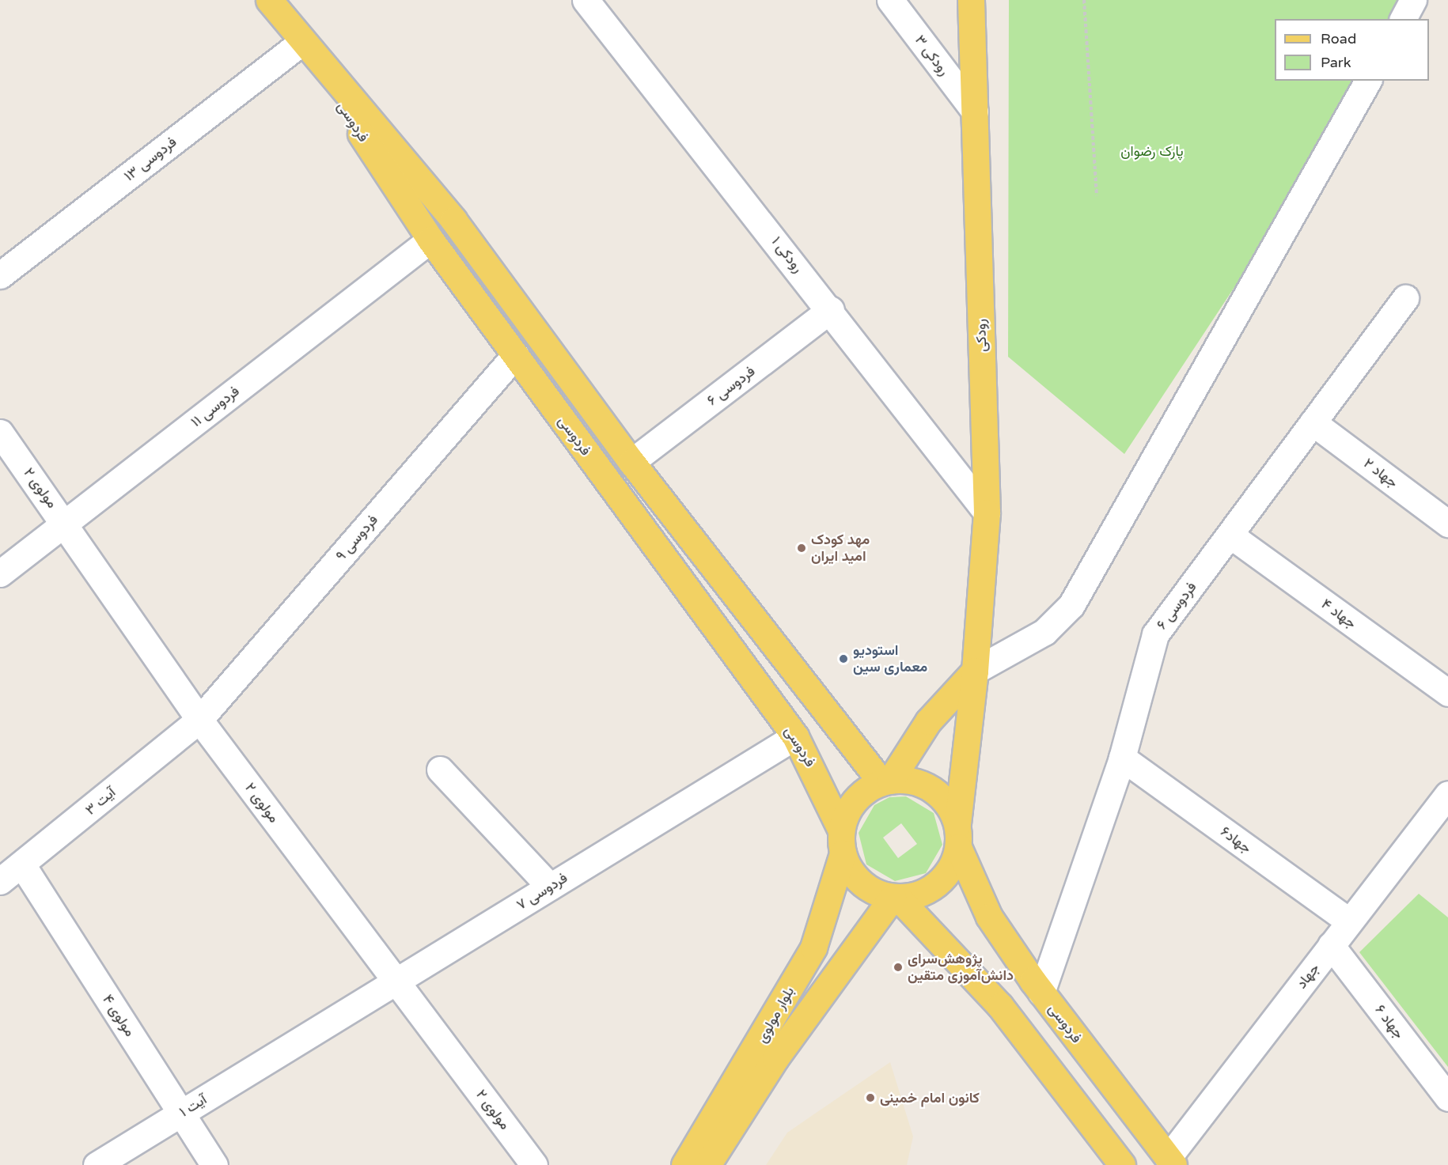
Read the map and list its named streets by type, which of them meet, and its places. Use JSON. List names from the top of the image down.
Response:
{
  "streets": {
    "main road": ["فردوسی", "رودکی", "بلوار مولوی"],
    "street": [
      "رودکی ۳",
      "فردوسی ۱۳",
      "رودکی ۱",
      "فردوسی ۶",
      "فردوسی ۱۱",
      "جهاد ۲",
      "مولوی ۲",
      "فردوسی ۹",
      "جهاد ۴",
      "آیت ۳",
      "جهاد۶",
      "فردوسی ۷",
      "جهاد",
      "مولوی ۴",
      "جهاد ۶",
      "آیت ۱"
    ]
  },
  "crossings": [
    ["رودکی ۳", "رودکی"],
    ["فردوسی", "فردوسی ۱۳"],
    ["فردوسی", "رودکی"],
    ["فردوسی", "فردوسی ۶"],
    ["فردوسی", "فردوسی ۱۱"],
    ["فردوسی", "فردوسی ۹"],
    ["فردوسی", "فردوسی ۷"],
    ["فردوسی", "جهاد"],
    ["فردوسی", "بلوار مولوی"],
    ["رودکی ۱", "رودکی"],
    ["رودکی ۱", "فردوسی ۶"],
    ["رودکی", "بلوار مولوی"],
    ["فردوسی ۶", "جهاد ۲"],
    ["فردوسی ۶", "جهاد ۴"],
    ["فردوسی ۶", "جهاد۶"],
    ["فردوسی ۱۱", "مولوی ۲"],
    ["مولوی ۲", "فردوسی ۹"],
    ["مولوی ۲", "آیت ۳"],
    ["مولوی ۲", "فردوسی ۷"],
    ["فردوسی ۹", "آیت ۳"],
    ["آیت ۳", "مولوی ۴"],
    ["جهاد۶", "جهاد"],
    ["فردوسی ۷", "آیت ۱"],
    ["جهاد", "جهاد ۶"],
    ["مولوی ۴", "آیت ۱"]
  ],
  "parks": ["پارک رضوان"],
  "places": [
    "مهد کودک امید ایران",
    "استودیو معماری سین",
    "پژوهش‌سرای دانش‌آموزی متقین",
    "کانون امام خمینی"
  ],
  "legend": ["Road", "Park"]
}
